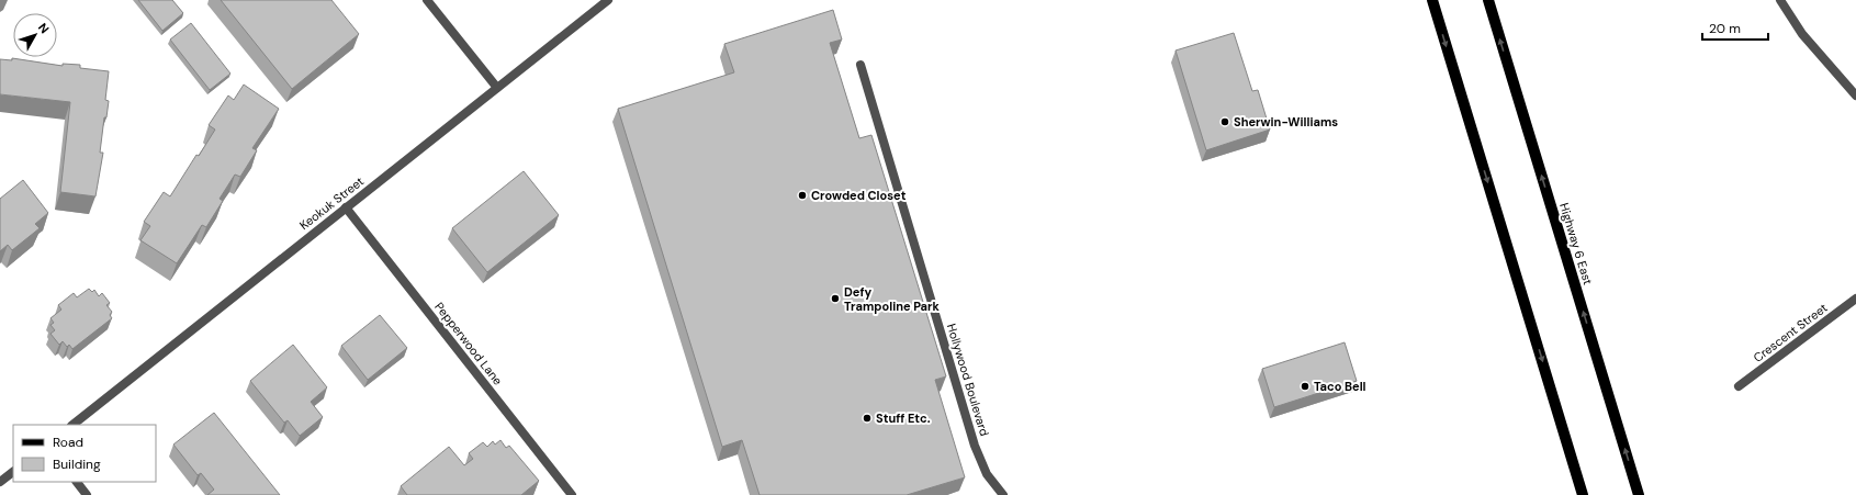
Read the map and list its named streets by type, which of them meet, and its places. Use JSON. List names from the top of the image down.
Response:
{
  "streets": {
    "main road": ["Highway 6 East"],
    "street": [
      "Keokuk Street",
      "Crescent Street",
      "Pepperwood Lane",
      "Hollywood Boulevard"
    ]
  },
  "crossings": [
    ["Keokuk Street", "Pepperwood Lane"]
  ],
  "places": [
    "Sherwin-Williams",
    "Crowded Closet",
    "Defy Trampoline Park",
    "Taco Bell",
    "Stuff Etc."
  ],
  "legend": ["Road", "Building"],
  "scale_bar": "20 m",
  "north": "top right"
}
